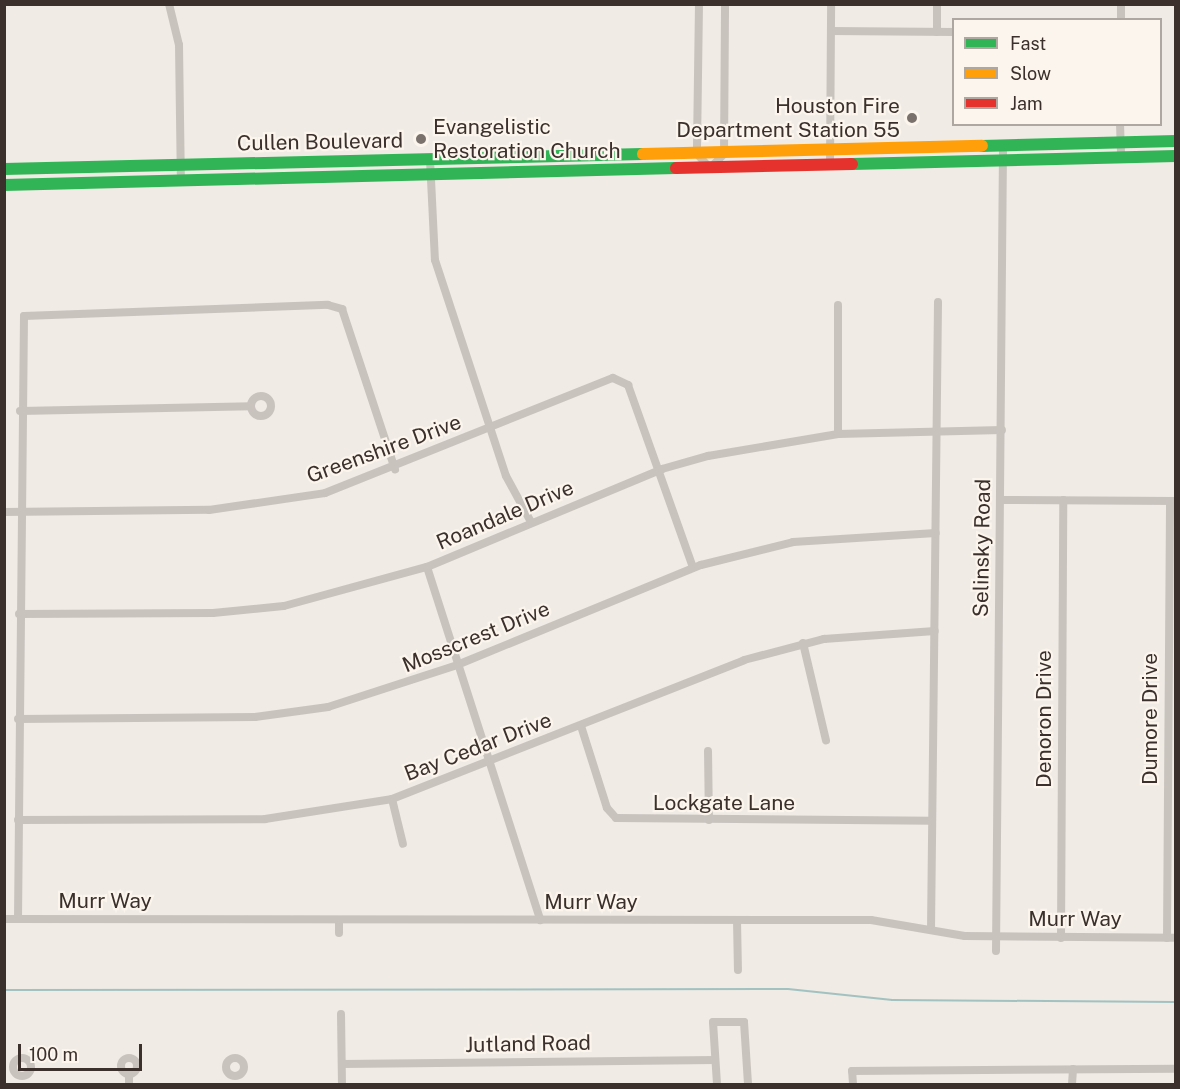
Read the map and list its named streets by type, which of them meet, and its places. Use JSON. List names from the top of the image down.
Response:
{
  "streets": {
    "main road": ["Cullen Boulevard"],
    "street": [
      "Greenshire Drive",
      "Roandale Drive",
      "Selinsky Road",
      "Mosscrest Drive",
      "Denoron Drive",
      "Dumore Drive",
      "Bay Cedar Drive",
      "Lockgate Lane",
      "Murr Way",
      "Jutland Road"
    ]
  },
  "crossings": [
    ["Cullen Boulevard", "Selinsky Road"],
    ["Greenshire Drive", "Roandale Drive"],
    ["Roandale Drive", "Selinsky Road"],
    ["Selinsky Road", "Murr Way"],
    ["Denoron Drive", "Murr Way"],
    ["Dumore Drive", "Murr Way"],
    ["Bay Cedar Drive", "Lockgate Lane"]
  ],
  "places": ["Houston Fire Department Station 55", "Evangelistic Restoration Church"],
  "legend": ["Fast", "Slow", "Jam"],
  "scale_bar": "100 m"
}
